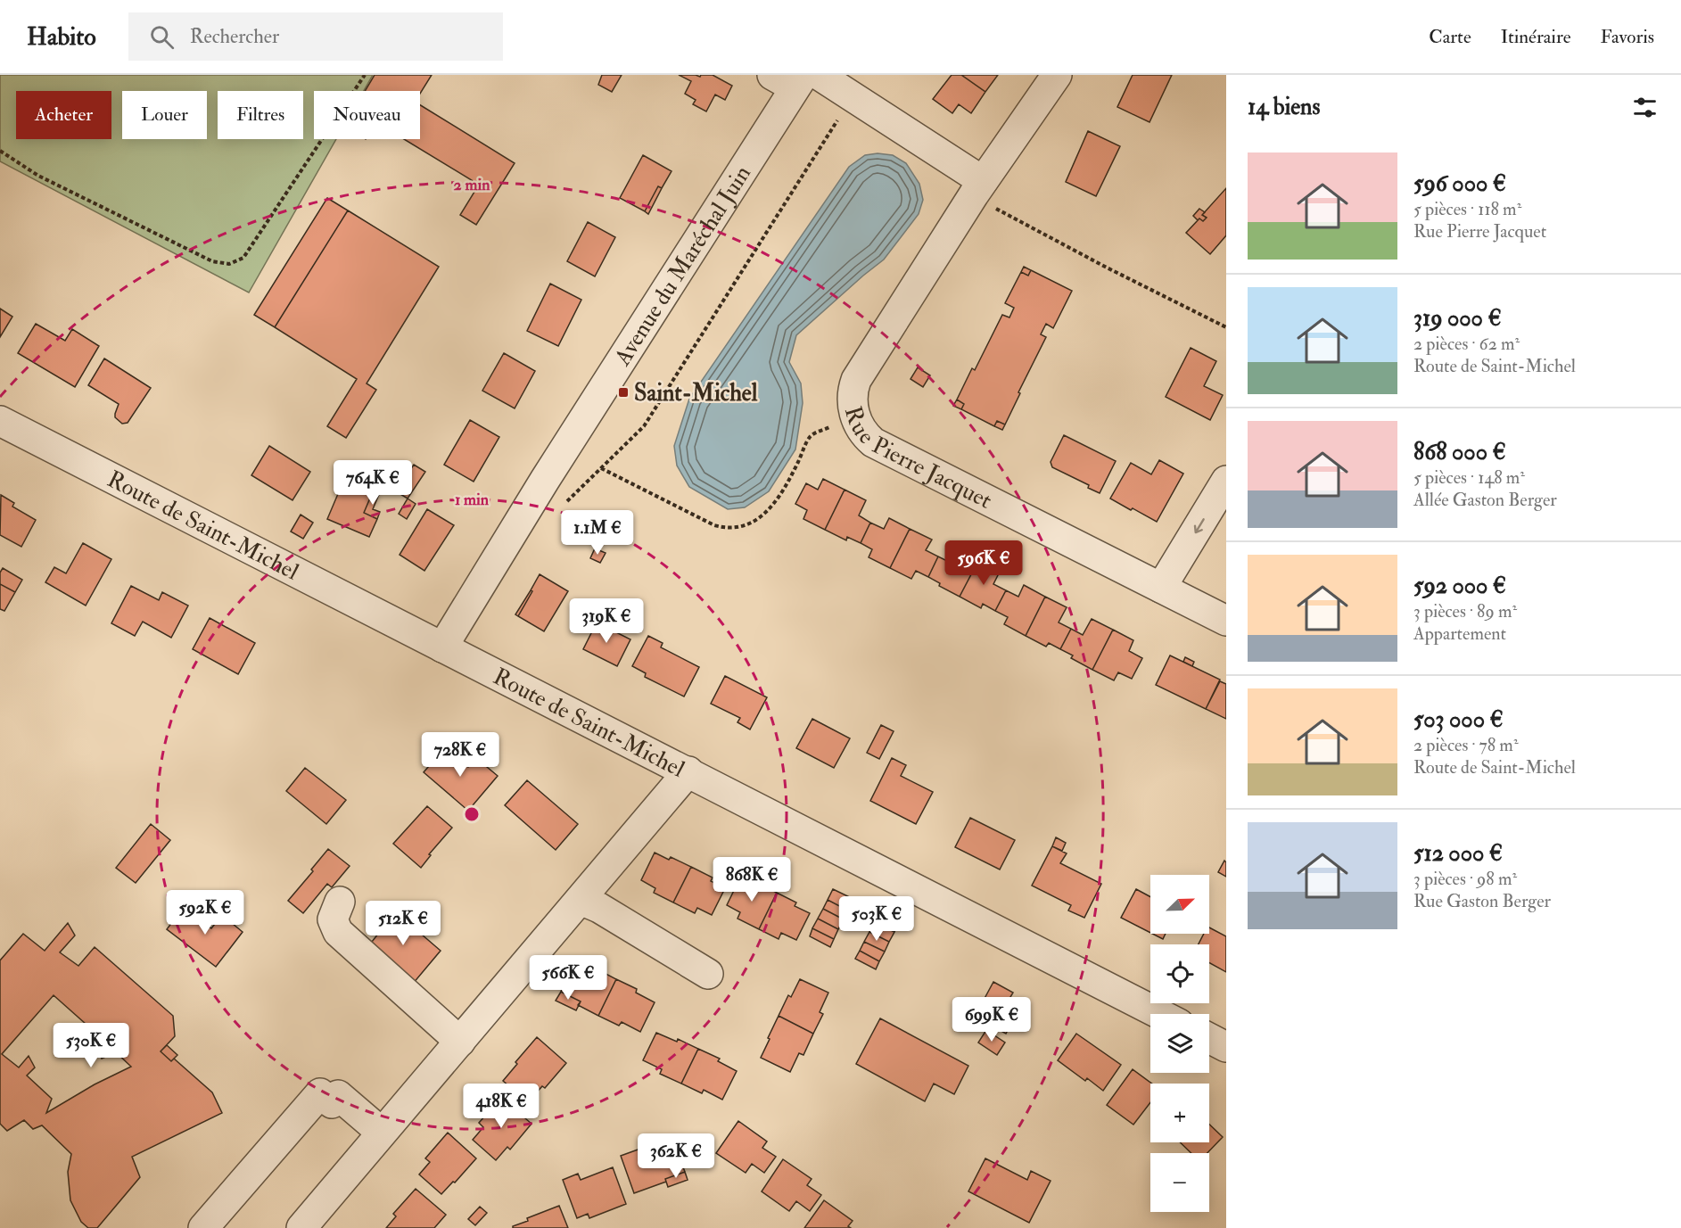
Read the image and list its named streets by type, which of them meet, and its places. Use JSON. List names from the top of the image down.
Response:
{
  "streets": {
    "street": ["Avenue du Maréchal Juin", "Rue Pierre Jacquet", "Route de Saint-Michel"]
  },
  "crossings": [
    ["Avenue du Maréchal Juin", "Route de Saint-Michel"]
  ],
  "places": {
    "transit": ["Saint-Michel"]
  },
  "north": "top right",
  "page": {
    "header": "Habito",
    "search": "Rechercher",
    "nav": ["Carte", "Itinéraire", "Favoris"],
    "heading": "14 biens",
    "chip": [
      "Acheter",
      "Louer",
      "Filtres",
      "Nouveau"
    ],
    "list": [
      {
        "name": "596 000 €",
        "note": "5 pièces · 118 m² · Rue Pierre Jacquet"
      },
      {
        "name": "319 000 €",
        "note": "2 pièces · 62 m² · Route de Saint-Michel"
      },
      {
        "name": "868 000 €",
        "note": "5 pièces · 148 m² · Allée Gaston Berger"
      },
      {
        "name": "592 000 €",
        "note": "3 pièces · 89 m² · Appartement"
      },
      {
        "name": "503 000 €",
        "note": "2 pièces · 78 m² · Route de Saint-Michel"
      },
      {
        "name": "512 000 €",
        "note": "3 pièces · 98 m² · Rue Gaston Berger"
      }
    ],
    "price": [
      "764K €",
      "1.1M €",
      "596K €",
      "319K €",
      "728K €",
      "868K €",
      "592K €",
      "503K €",
      "512K €",
      "566K €",
      "699K €",
      "530K €",
      "418K €",
      "362K €"
    ],
    "map_buttons": ["+", "−"]
  },
  "rings": ["2 min", "1 min"]
}
